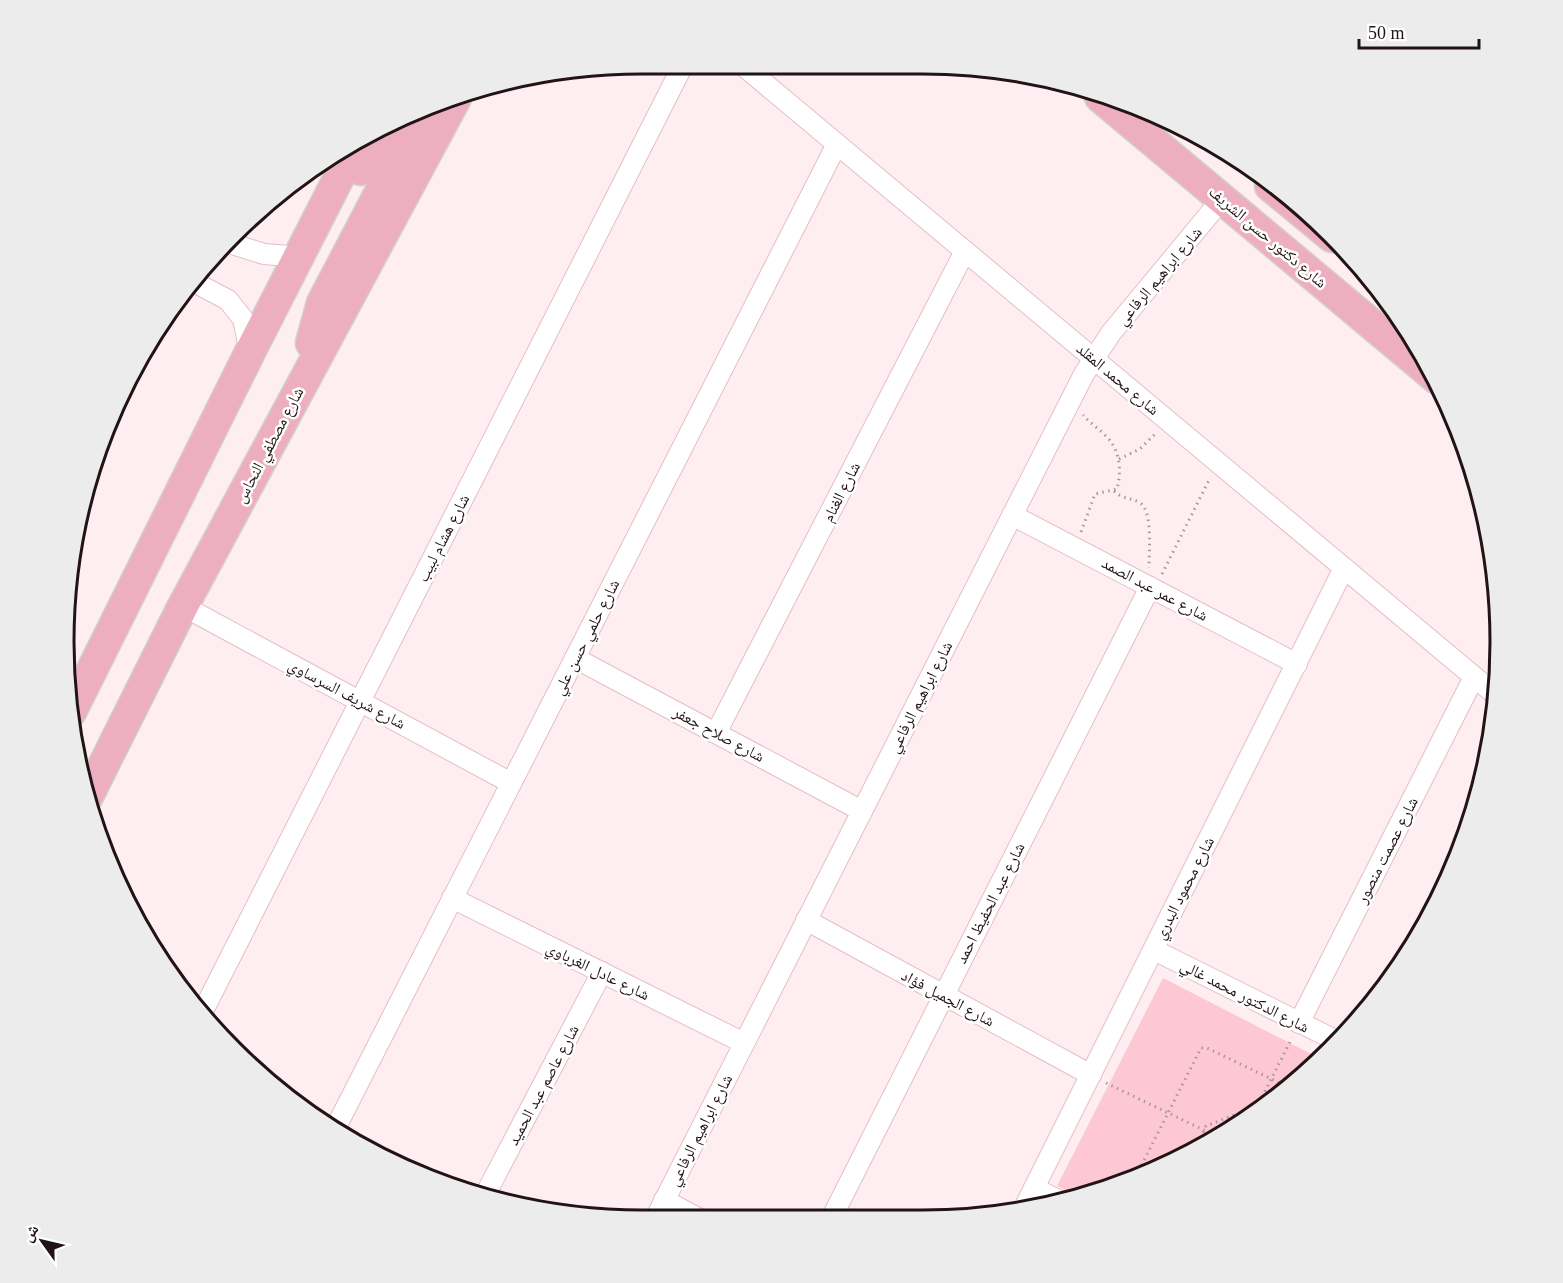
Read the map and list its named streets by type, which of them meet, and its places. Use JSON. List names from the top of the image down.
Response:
{
  "streets": {
    "main road": ["شارع دكتور حسن الشريف", "شارع مصطفي النحاس"],
    "street": [
      "شارع ابراهيم الرفاعي",
      "شارع محمد المقلد",
      "شارع الغنام",
      "شارع هشام لبيب",
      "شارع عمر عبد الصمد",
      "شارع حلمي حسن علي",
      "شارع شريف السرساوي",
      "شارع صلاح جعفر",
      "شارع عصمت منصور",
      "شارع محمود البدري",
      "شارع عبد الحفيظ احمد",
      "شارع عادل الغرباوي",
      "شارع الدكتور محمد غالي",
      "شارع الجميل فؤاد",
      "شارع عاصم عبد الحميد"
    ]
  },
  "crossings": [
    ["شارع دكتور حسن الشريف", "شارع ابراهيم الرفاعي"],
    ["شارع ابراهيم الرفاعي", "شارع محمد المقلد"],
    ["شارع ابراهيم الرفاعي", "شارع عمر عبد الصمد"],
    ["شارع ابراهيم الرفاعي", "شارع صلاح جعفر"],
    ["شارع ابراهيم الرفاعي", "شارع عادل الغرباوي"],
    ["شارع ابراهيم الرفاعي", "شارع الجميل فؤاد"],
    ["شارع محمد المقلد", "شارع الغنام"],
    ["شارع محمد المقلد", "شارع حلمي حسن علي"],
    ["شارع محمد المقلد", "شارع عصمت منصور"],
    ["شارع محمد المقلد", "شارع محمود البدري"],
    ["شارع مصطفي النحاس", "شارع شريف السرساوي"],
    ["شارع الغنام", "شارع صلاح جعفر"],
    ["شارع هشام لبيب", "شارع شريف السرساوي"],
    ["شارع عمر عبد الصمد", "شارع محمود البدري"],
    ["شارع عمر عبد الصمد", "شارع عبد الحفيظ احمد"],
    ["شارع حلمي حسن علي", "شارع شريف السرساوي"],
    ["شارع حلمي حسن علي", "شارع صلاح جعفر"],
    ["شارع حلمي حسن علي", "شارع عادل الغرباوي"],
    ["شارع عصمت منصور", "شارع الدكتور محمد غالي"],
    ["شارع محمود البدري", "شارع الدكتور محمد غالي"],
    ["شارع محمود البدري", "شارع الجميل فؤاد"],
    ["شارع عبد الحفيظ احمد", "شارع الجميل فؤاد"],
    ["شارع عادل الغرباوي", "شارع عاصم عبد الحميد"]
  ],
  "scale_bar": "50 m",
  "north": "top left"
}
